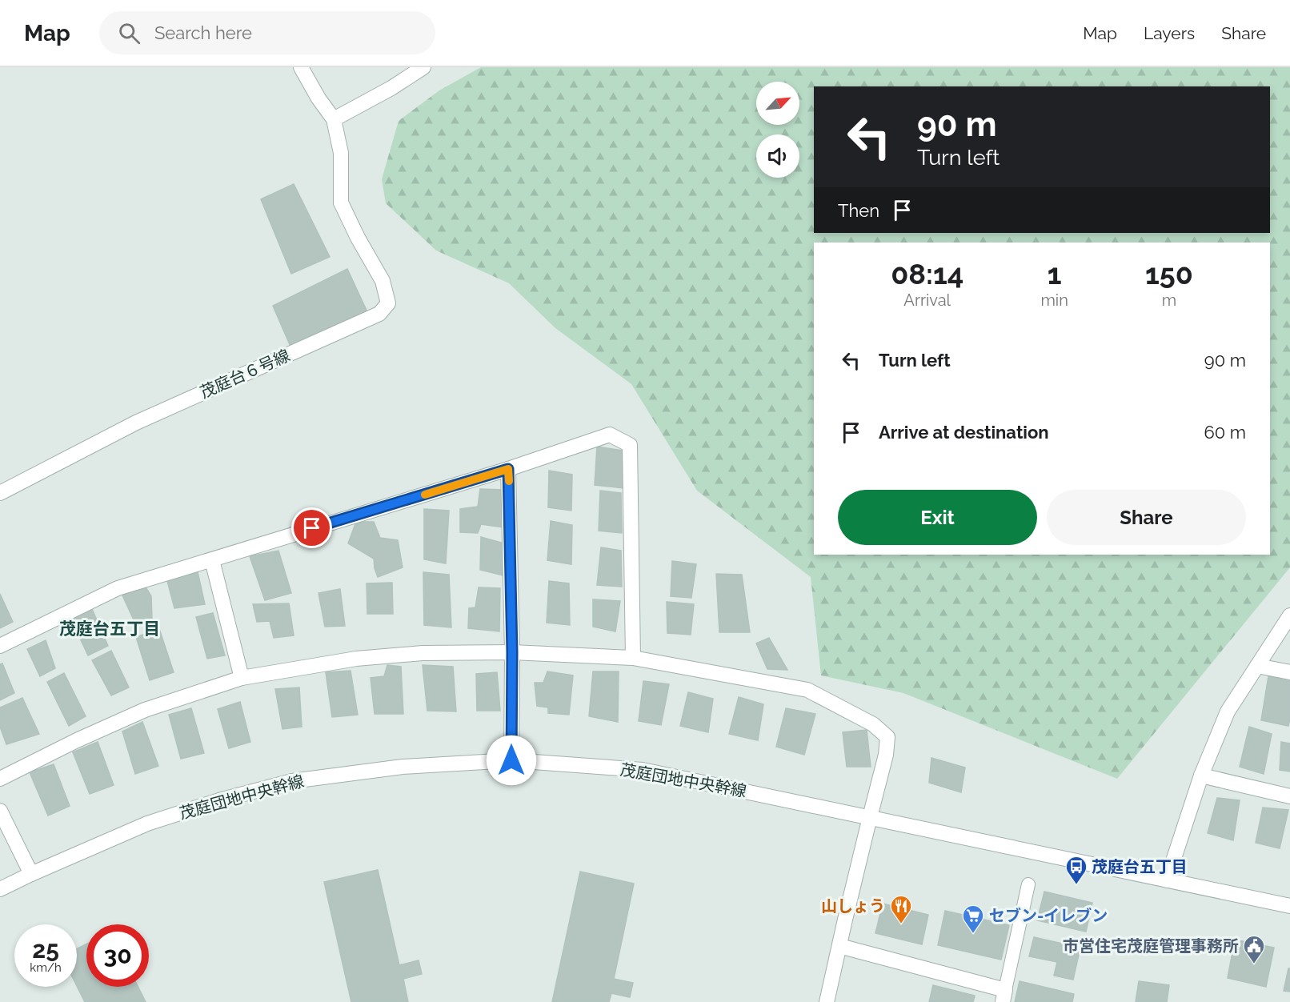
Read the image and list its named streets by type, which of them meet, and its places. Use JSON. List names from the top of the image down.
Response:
{
  "streets": {
    "street": ["茂庭台６号線", "茂庭団地中央幹線"]
  },
  "districts": ["茂庭台五丁目"],
  "places": {
    "bus stop": ["茂庭台五丁目"],
    "restaurant": ["山しょう"],
    "supermarket": ["セブン-イレブン"],
    "public building": ["市営住宅茂庭管理事務所"]
  },
  "north": "top right",
  "page": {
    "header": "Map",
    "search": "Search here",
    "nav": ["Map", "Layers", "Share"],
    "turn": ["90 m", "Turn left"],
    "then": "Then",
    "eta": [
      "08:14",
      "Arrival",
      "1",
      "min",
      "150",
      "m"
    ],
    "list": [
      {
        "name": "Turn left",
        "value": "90 m"
      },
      {
        "name": "Arrive at destination",
        "value": "60 m"
      }
    ],
    "buttons": ["Exit", "Share"],
    "speed": "25 km/h",
    "limit": "30"
  }
}
